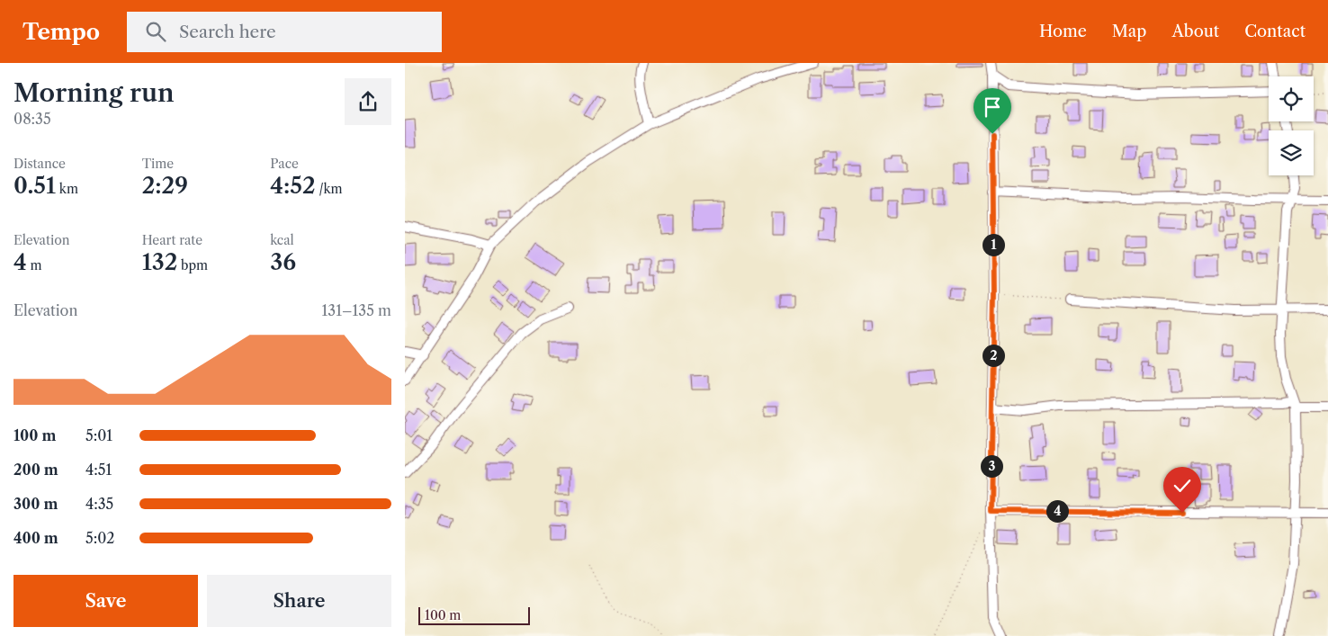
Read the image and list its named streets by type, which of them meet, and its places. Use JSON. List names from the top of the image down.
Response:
{
  "scale_bar": "100 m",
  "page": {
    "header": "Tempo",
    "search": "Search here",
    "nav": [
      "Home",
      "Map",
      "About",
      "Contact"
    ],
    "heading": ["Morning run", "08:35"],
    "stats": [
      ["Distance", "0.51 km"],
      ["Time", "2:29"],
      ["Pace", "4:52 /km"],
      ["Elevation", "4 m"],
      ["Heart rate", "132 bpm"],
      ["kcal", "36"]
    ],
    "pins": [
      "1",
      "2",
      "3",
      "4"
    ],
    "chart": ["Elevation", "131–135 m"],
    "list": [
      {
        "name": "100 m",
        "note": "5:01"
      },
      {
        "name": "200 m",
        "note": "4:51"
      },
      {
        "name": "300 m",
        "note": "4:35"
      },
      {
        "name": "400 m",
        "note": "5:02"
      }
    ],
    "buttons": ["Save", "Share"],
    "scale": "100 m"
  }
}
